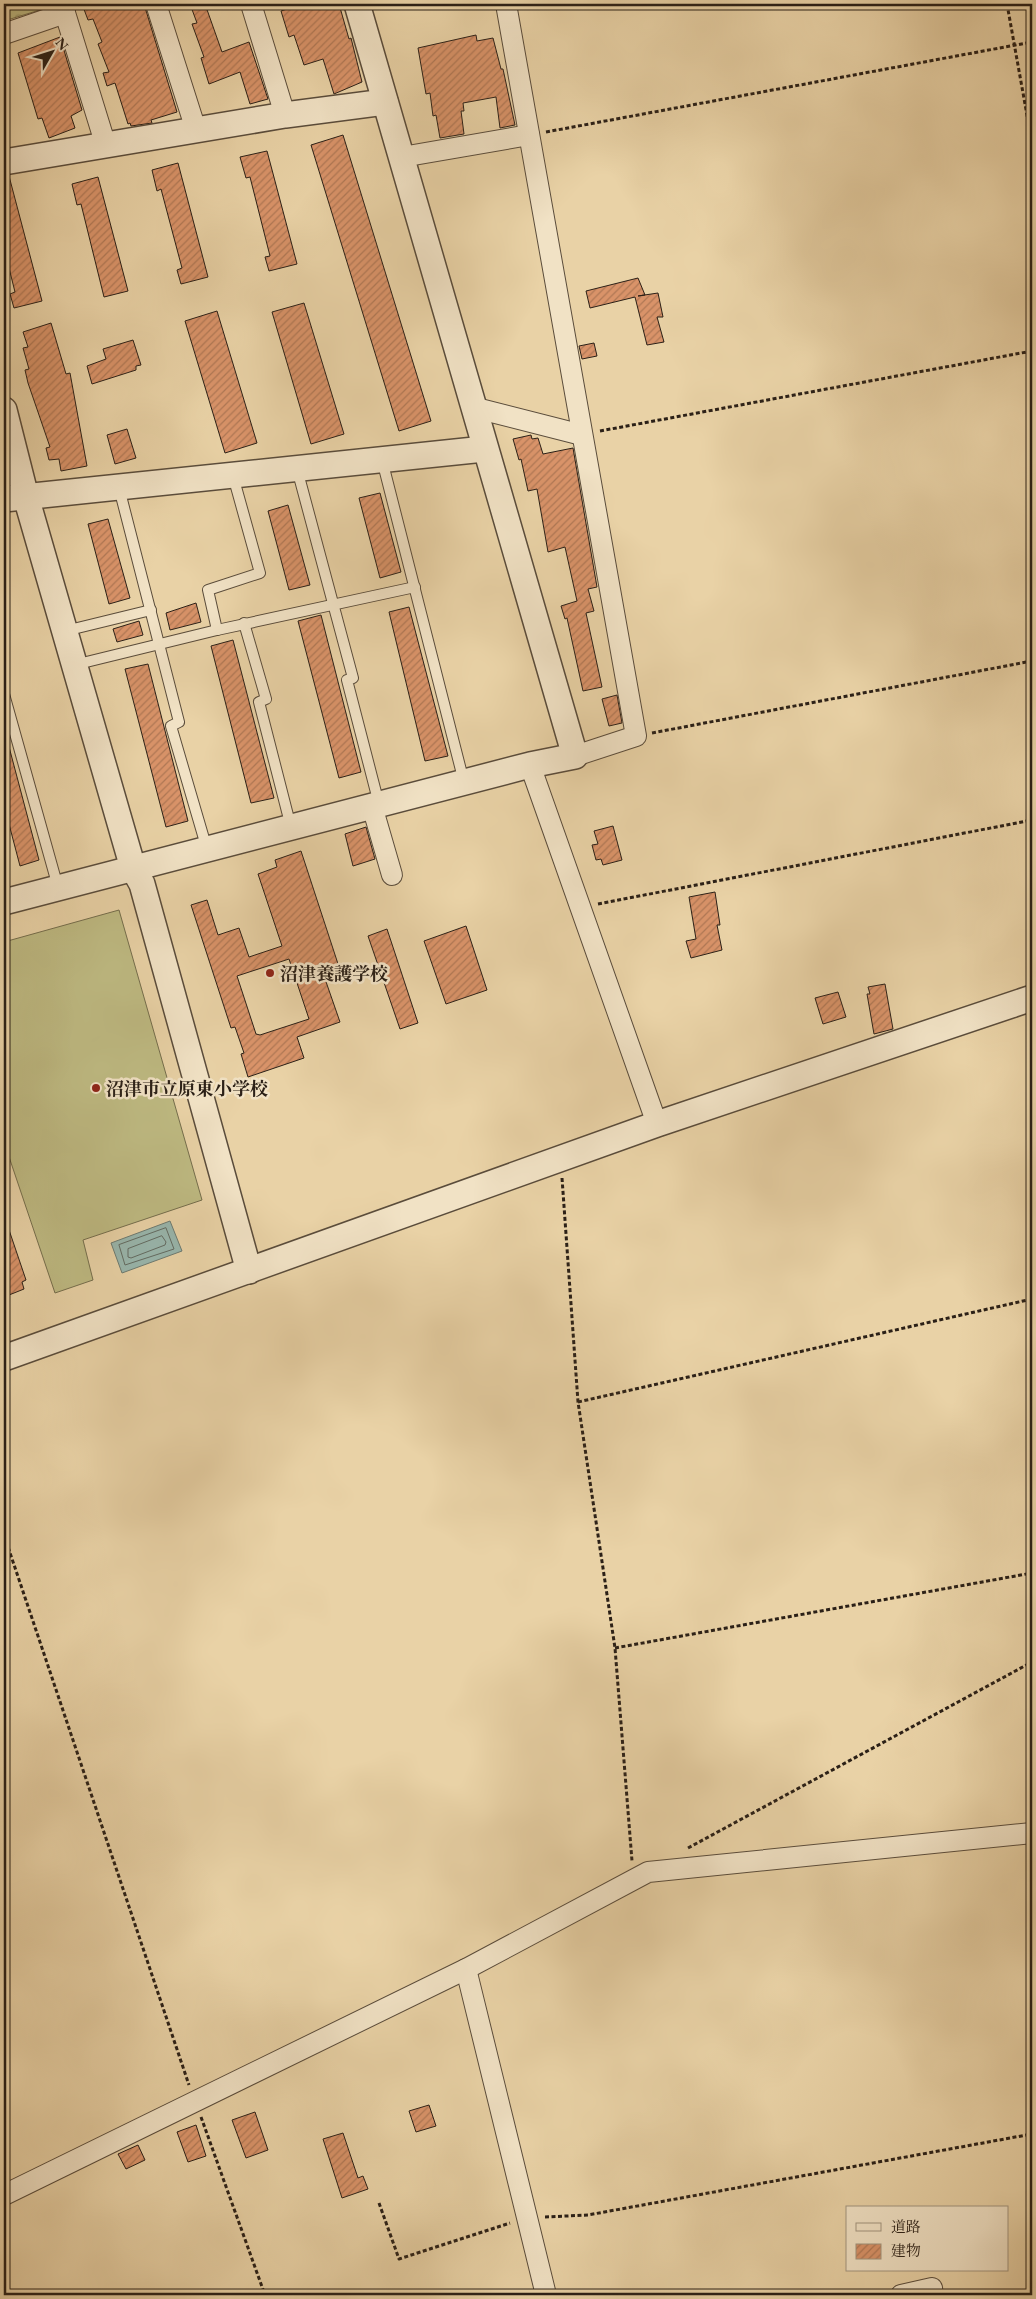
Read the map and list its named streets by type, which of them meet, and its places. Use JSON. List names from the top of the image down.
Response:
{
  "places": ["沼津養護学校", "沼津市立原東小学校"],
  "legend": ["道路", "建物"],
  "north": "top right"
}
